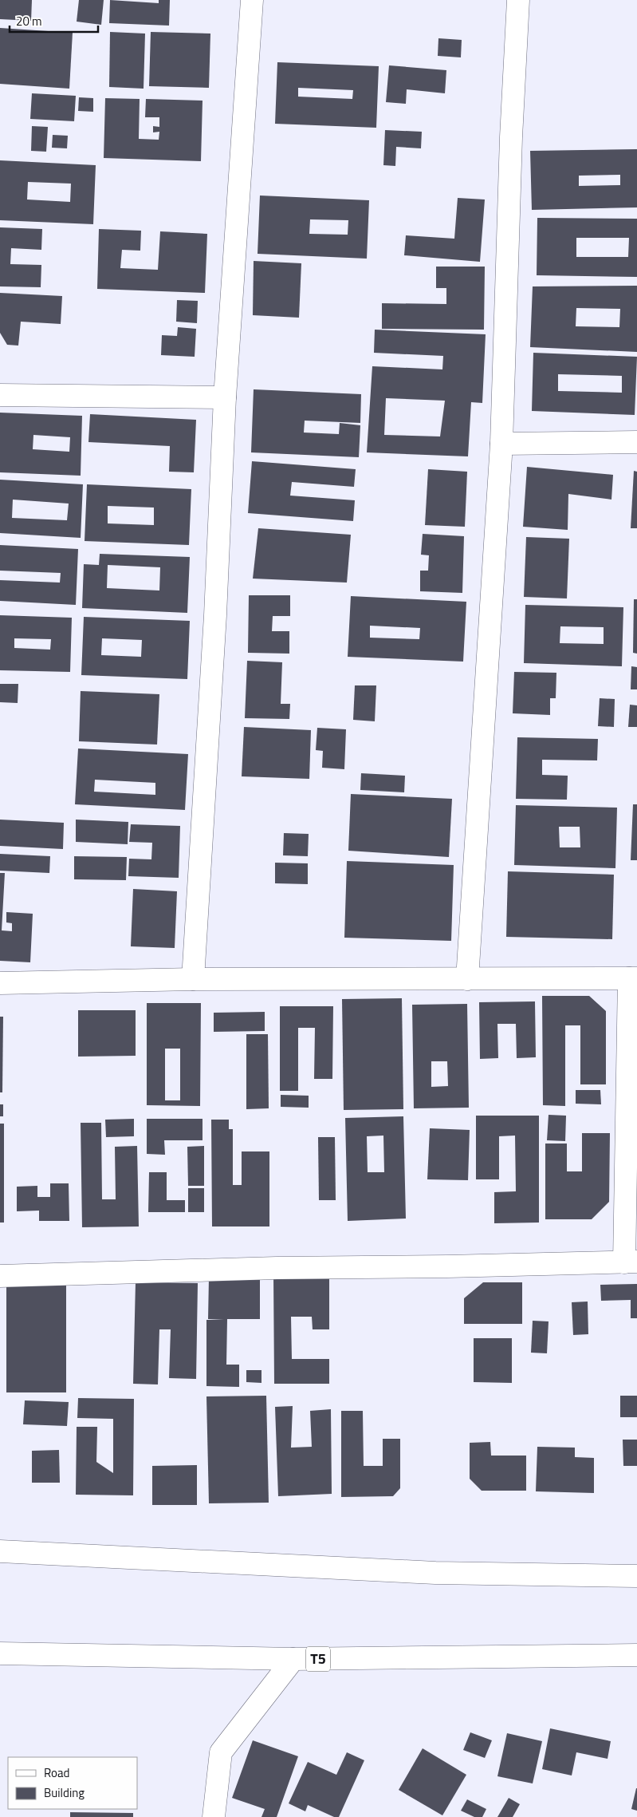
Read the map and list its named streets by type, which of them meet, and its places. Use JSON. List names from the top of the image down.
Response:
{
  "streets": {
    "main road": ["T5"]
  },
  "legend": ["Road", "Building"],
  "scale_bar": "20 m"
}
